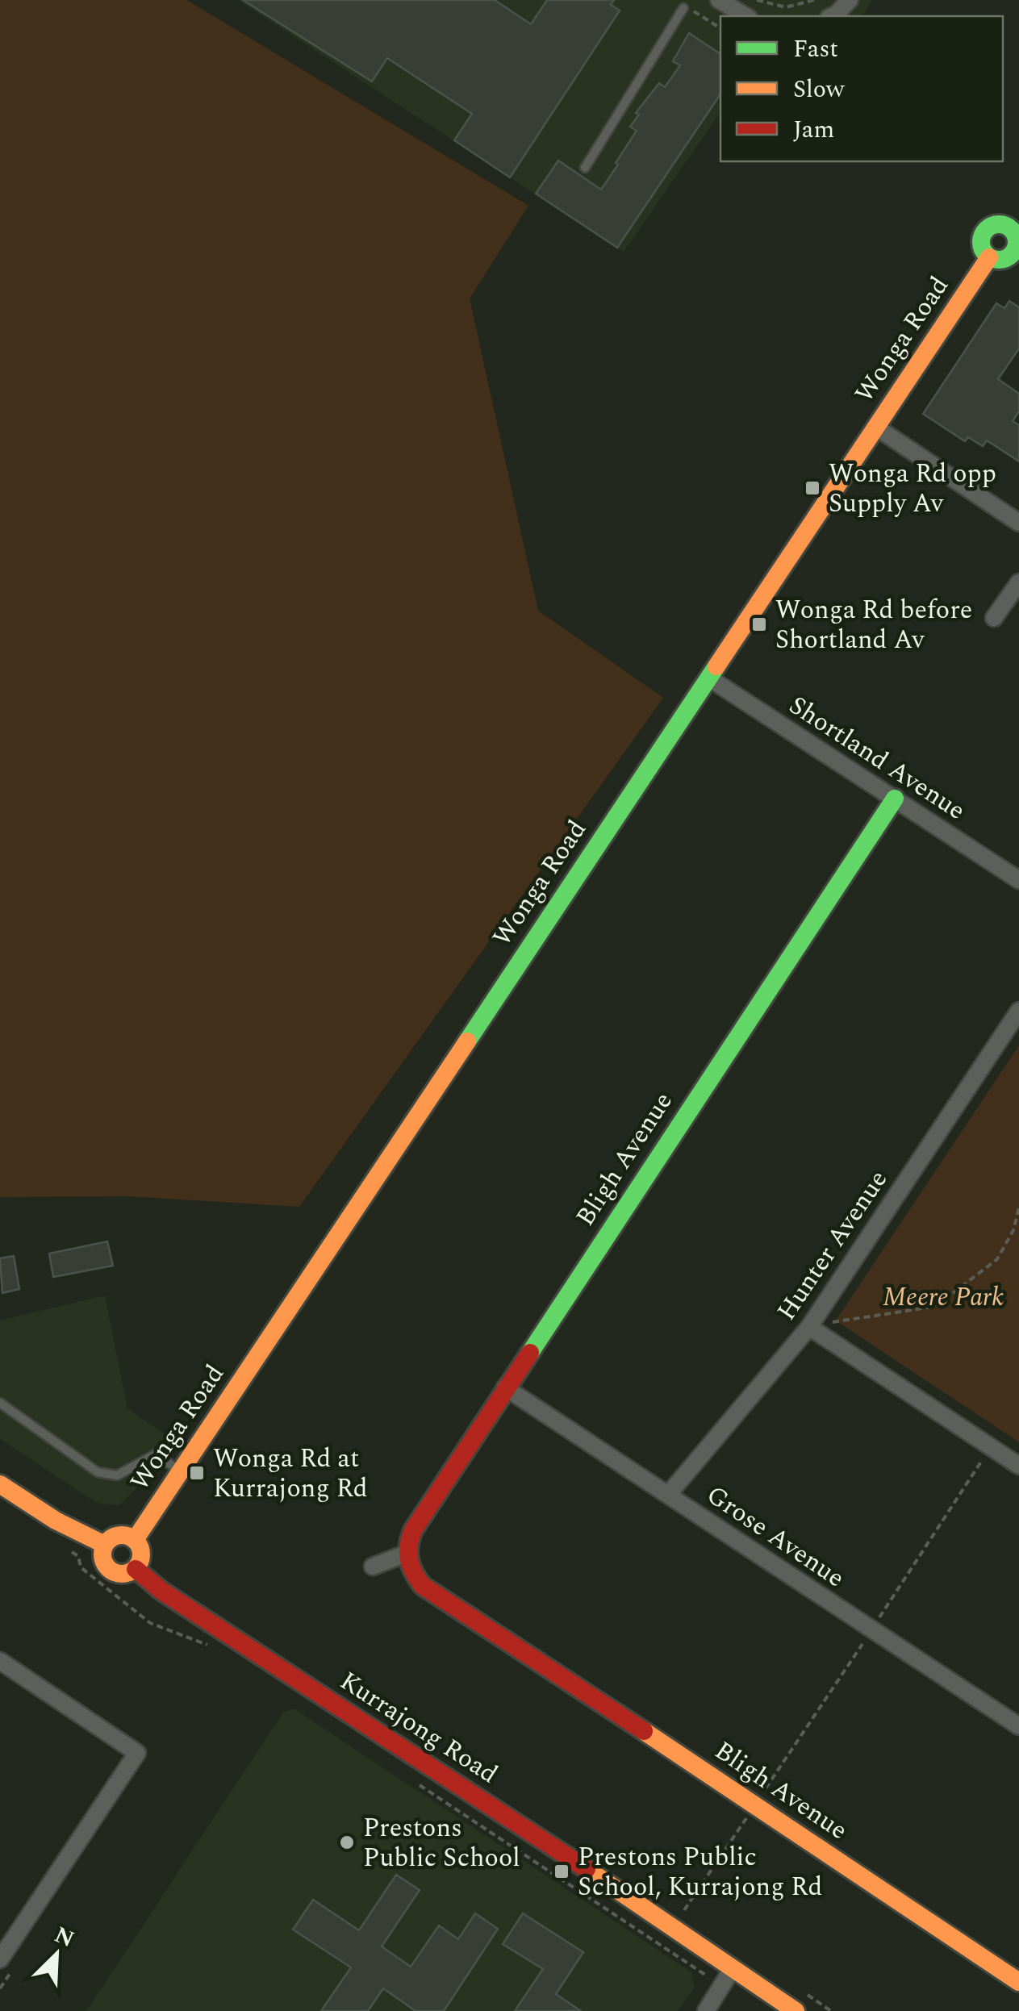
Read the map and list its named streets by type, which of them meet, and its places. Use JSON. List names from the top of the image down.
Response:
{
  "streets": {
    "street": [
      "Wonga Road",
      "Shortland Avenue",
      "Bligh Avenue",
      "Hunter Avenue",
      "Grose Avenue",
      "Kurrajong Road"
    ]
  },
  "crossings": [
    ["Wonga Road", "Shortland Avenue"],
    ["Wonga Road", "Kurrajong Road"],
    ["Shortland Avenue", "Bligh Avenue"],
    ["Bligh Avenue", "Grose Avenue"],
    ["Hunter Avenue", "Grose Avenue"]
  ],
  "parks": ["Meere Park"],
  "places": {
    "transit": [
      "Wonga Rd opp Supply Av",
      "Wonga Rd before Shortland Av",
      "Wonga Rd at Kurrajong Rd",
      "Prestons Public School, Kurrajong Rd"
    ],
    "other": ["Prestons Public School"]
  },
  "legend": ["Fast", "Slow", "Jam"],
  "north": "top right"
}
